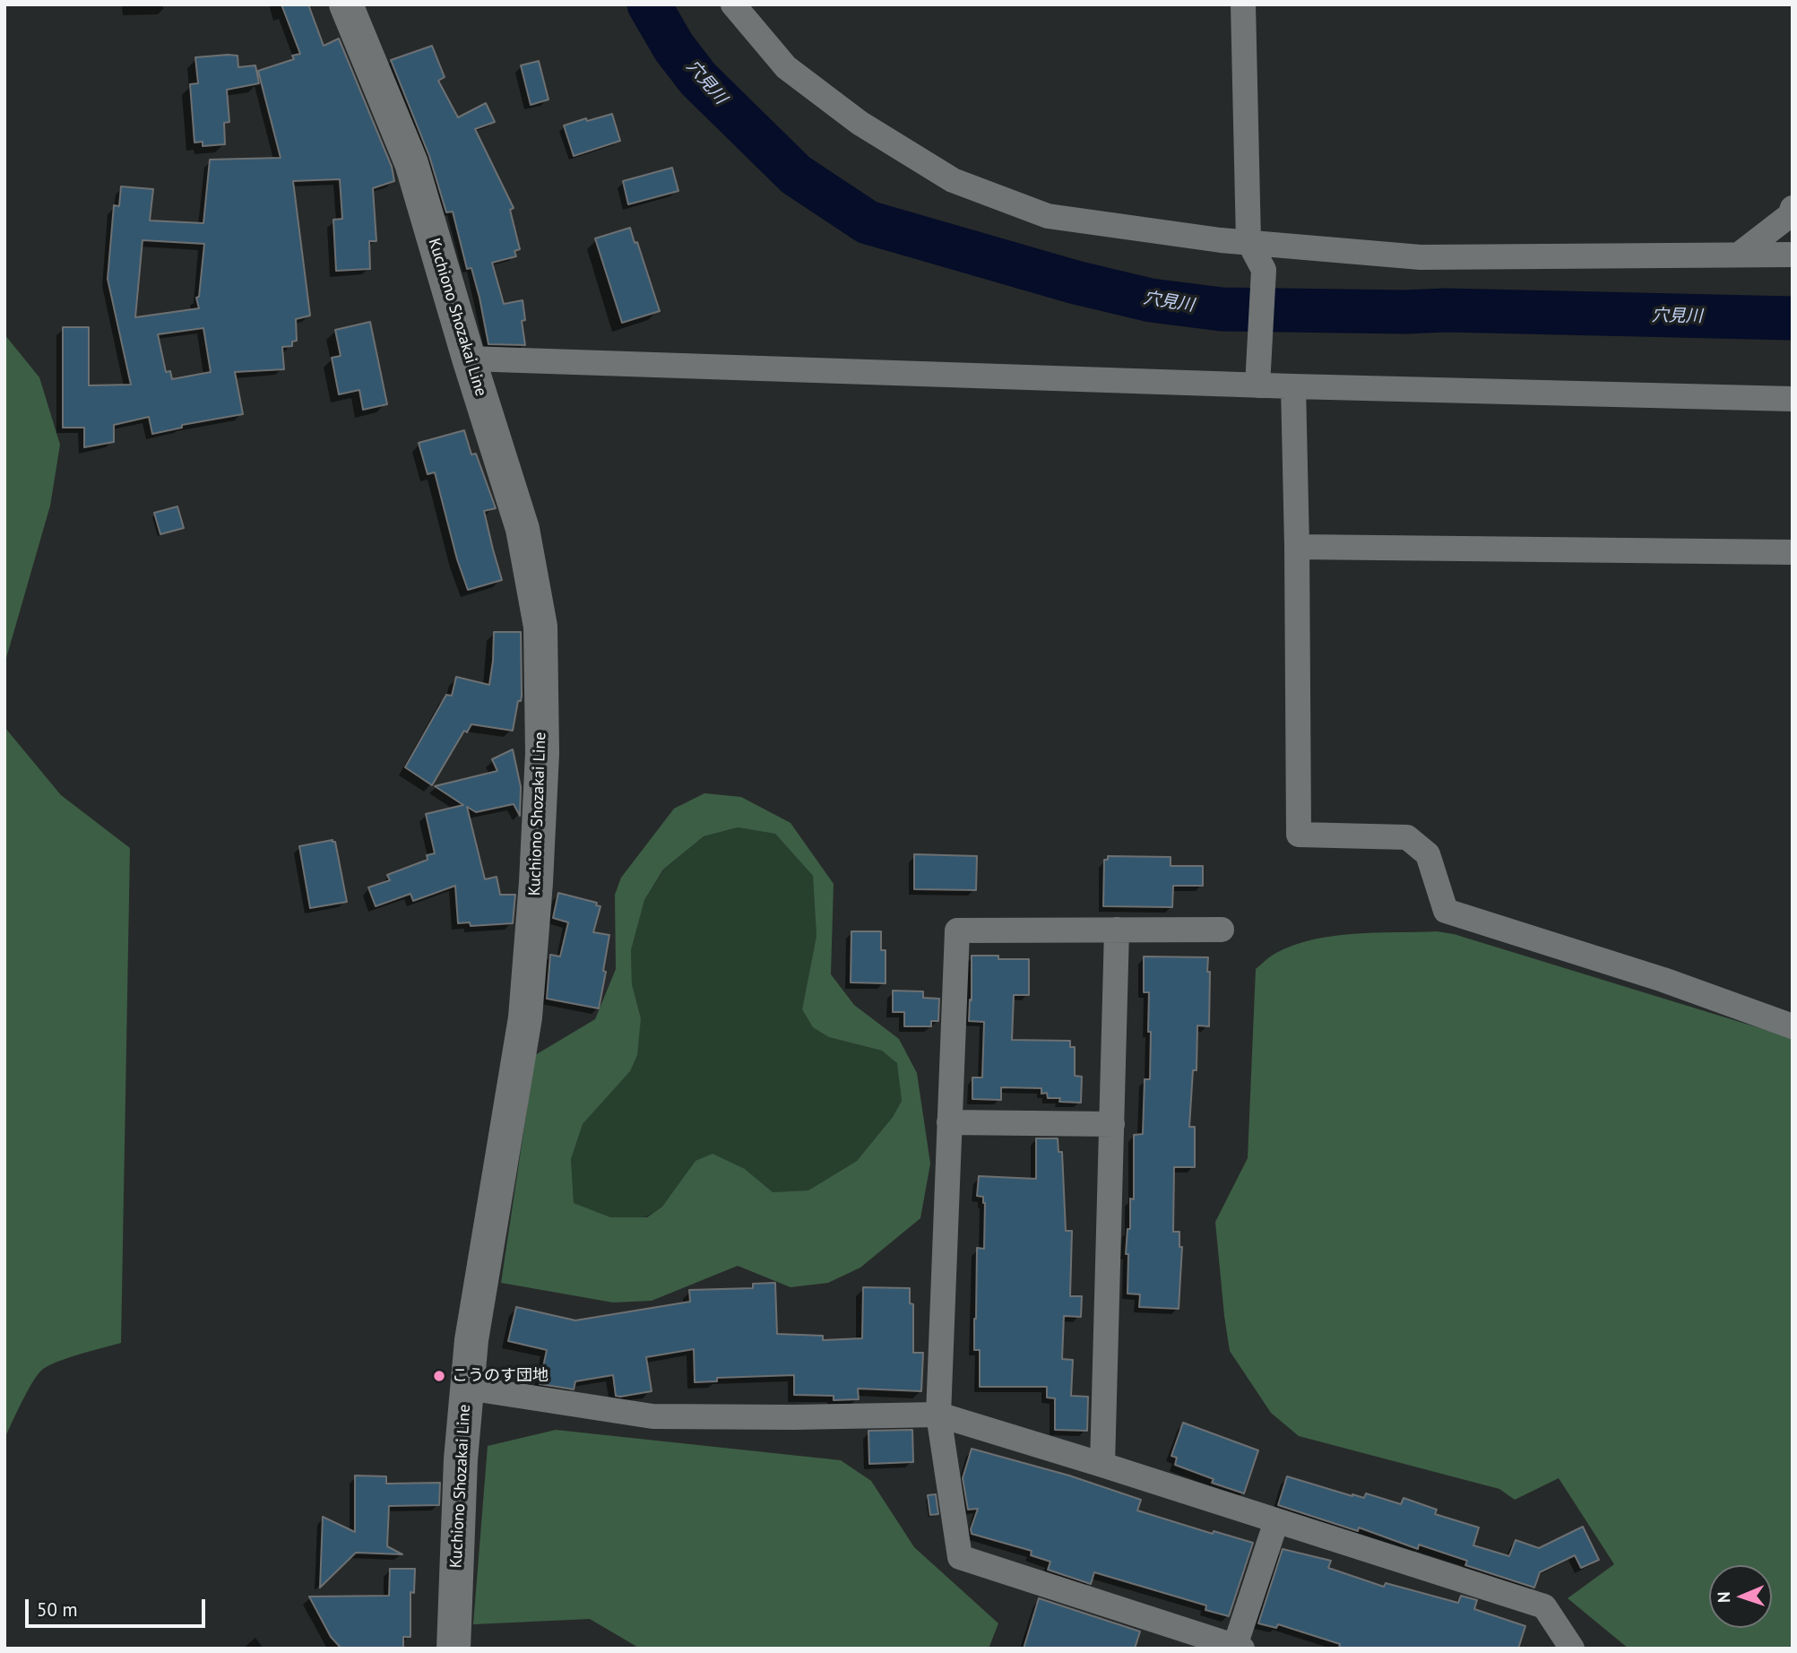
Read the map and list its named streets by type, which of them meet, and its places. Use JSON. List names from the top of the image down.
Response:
{
  "streets": {
    "main road": ["Kuchiono Shozakai Line"]
  },
  "water": ["穴見川"],
  "places": ["こうのす団地"],
  "scale_bar": "50 m",
  "north": "left"
}
